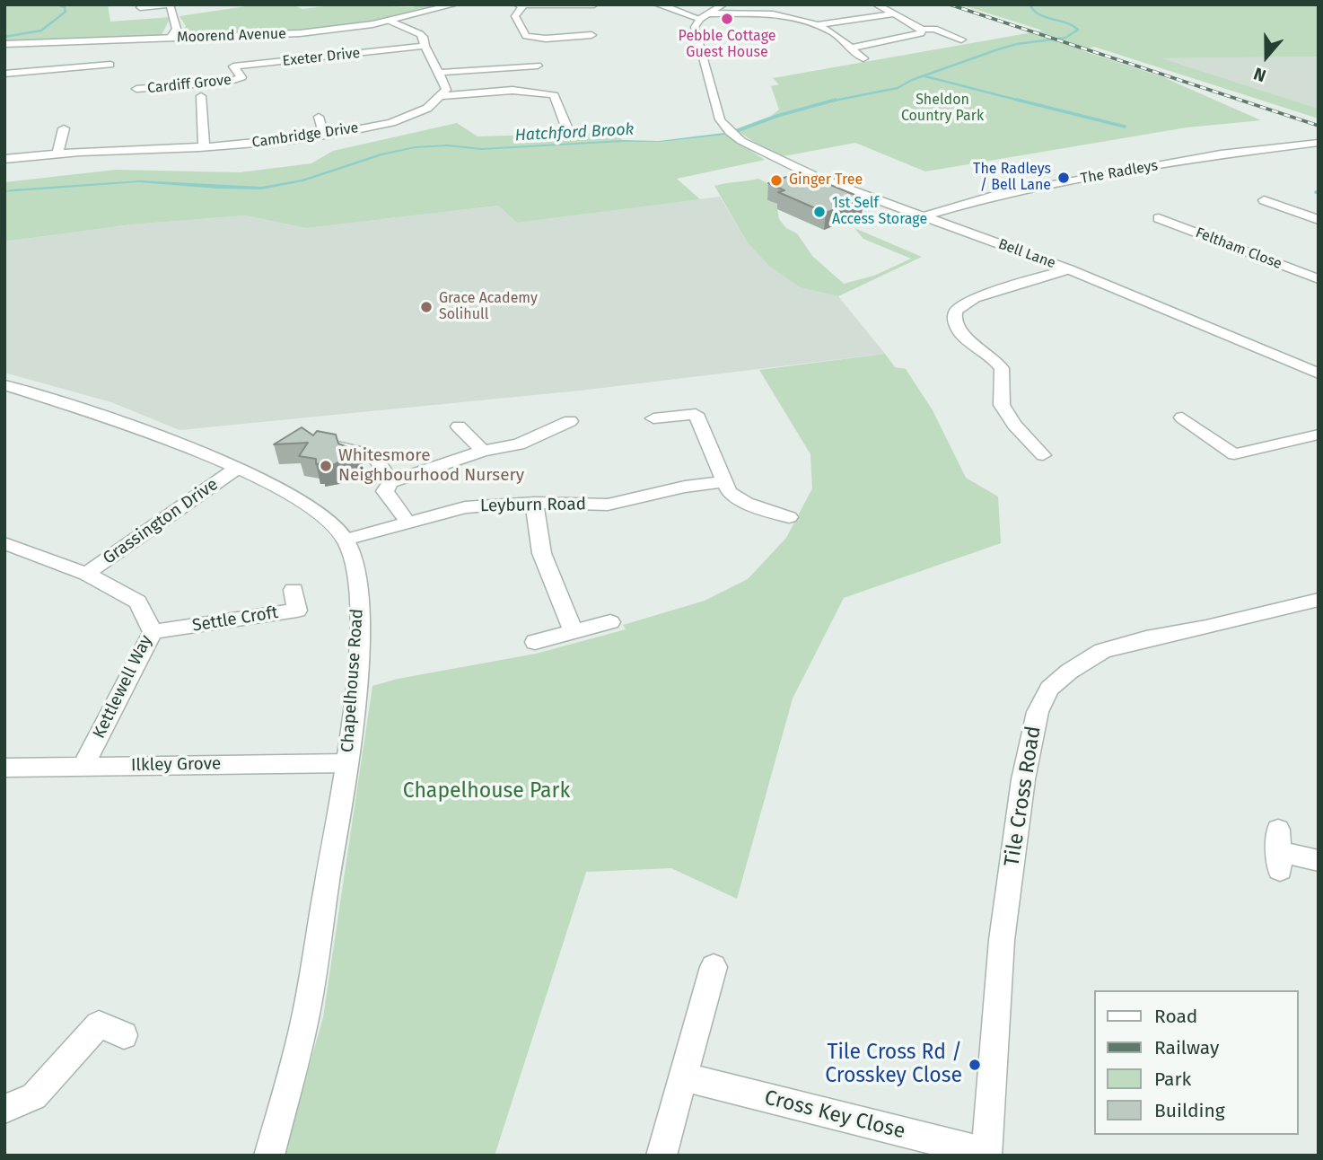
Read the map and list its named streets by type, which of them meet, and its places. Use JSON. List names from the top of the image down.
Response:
{
  "streets": {
    "street": [
      "Moorend Avenue",
      "Exeter Drive",
      "Cardiff Grove",
      "Cambridge Drive",
      "The Radleys",
      "Feltham Close",
      "Bell Lane",
      "Leyburn Road",
      "Grassington Drive",
      "Settle Croft",
      "Chapelhouse Road",
      "Kettlewell Way",
      "Ilkley Grove",
      "Tile Cross Road",
      "Cross Key Close"
    ]
  },
  "crossings": [
    ["Exeter Drive", "Cardiff Grove"],
    ["The Radleys", "Bell Lane"],
    ["Leyburn Road", "Chapelhouse Road"],
    ["Grassington Drive", "Chapelhouse Road"],
    ["Grassington Drive", "Kettlewell Way"],
    ["Settle Croft", "Kettlewell Way"],
    ["Chapelhouse Road", "Ilkley Grove"],
    ["Kettlewell Way", "Ilkley Grove"],
    ["Tile Cross Road", "Cross Key Close"]
  ],
  "water": ["Hatchford Brook"],
  "parks": ["Sheldon Country Park", "Chapelhouse Park"],
  "places": [
    "Pebble Cottage Guest House",
    "The Radleys / Bell Lane",
    "Ginger Tree",
    "1st Self Access Storage",
    "Grace Academy Solihull",
    "Whitesmore Neighbourhood Nursery",
    "Tile Cross Rd / Crosskey Close"
  ],
  "legend": [
    "Road",
    "Railway",
    "Park",
    "Building"
  ],
  "north": "bottom"
}
